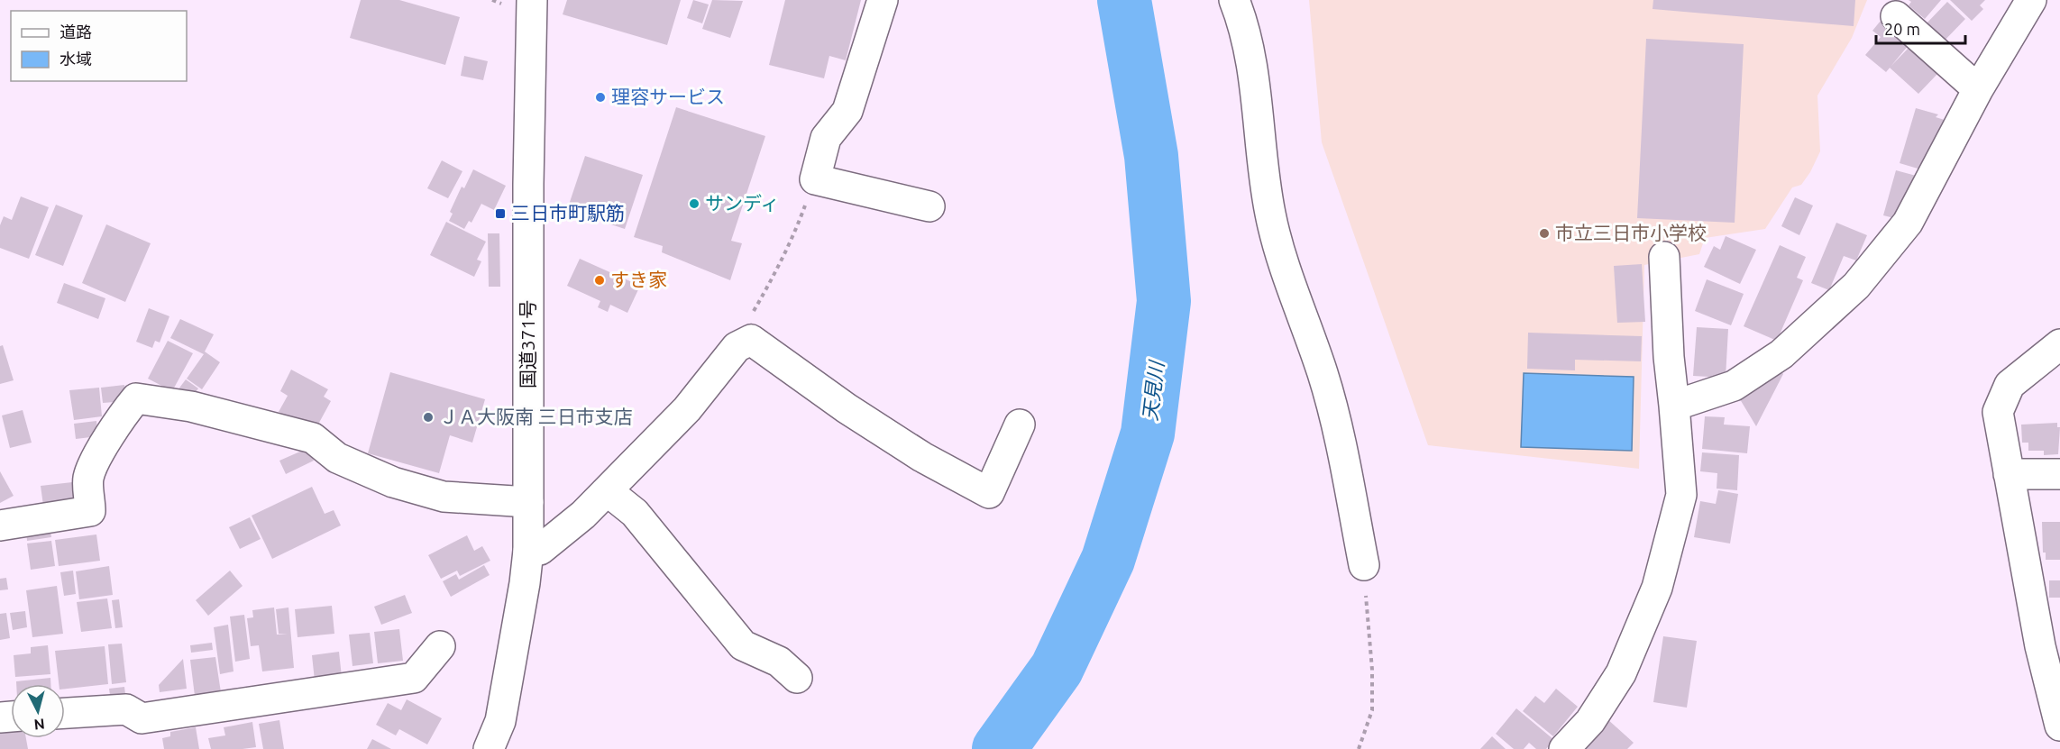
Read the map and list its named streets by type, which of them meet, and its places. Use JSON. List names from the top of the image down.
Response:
{
  "streets": {
    "main road": ["国道371号"]
  },
  "water": ["天見川"],
  "places": {
    "other": [
      "理容サービス",
      "サンディ",
      "市立三日市小学校",
      "すき家",
      "ＪＡ大阪南 三日市支店"
    ],
    "transit": ["三日市町駅筋"]
  },
  "legend": ["道路", "水域"],
  "scale_bar": "20 m",
  "north": "bottom"
}
